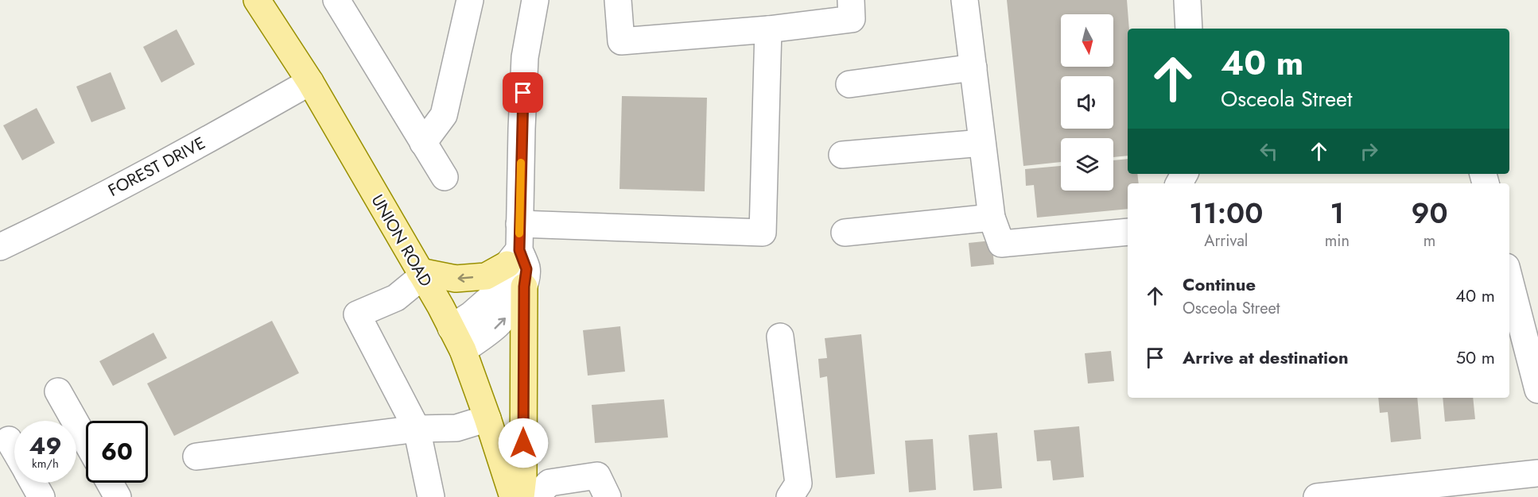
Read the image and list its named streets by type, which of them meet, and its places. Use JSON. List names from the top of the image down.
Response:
{
  "streets": {
    "main road": ["UNION ROAD"],
    "street": ["FOREST DRIVE"]
  },
  "crossings": [
    ["FOREST DRIVE", "UNION ROAD"]
  ],
  "north": "bottom",
  "page": {
    "turn": ["40 m", "Osceola Street"],
    "eta": [
      "11:00",
      "Arrival",
      "1",
      "min",
      "90",
      "m"
    ],
    "list": [
      {
        "name": "Continue",
        "note": "Osceola Street",
        "value": "40 m"
      },
      {
        "name": "Arrive at destination",
        "value": "50 m"
      }
    ],
    "speed": "49 km/h",
    "limit": "60"
  }
}
